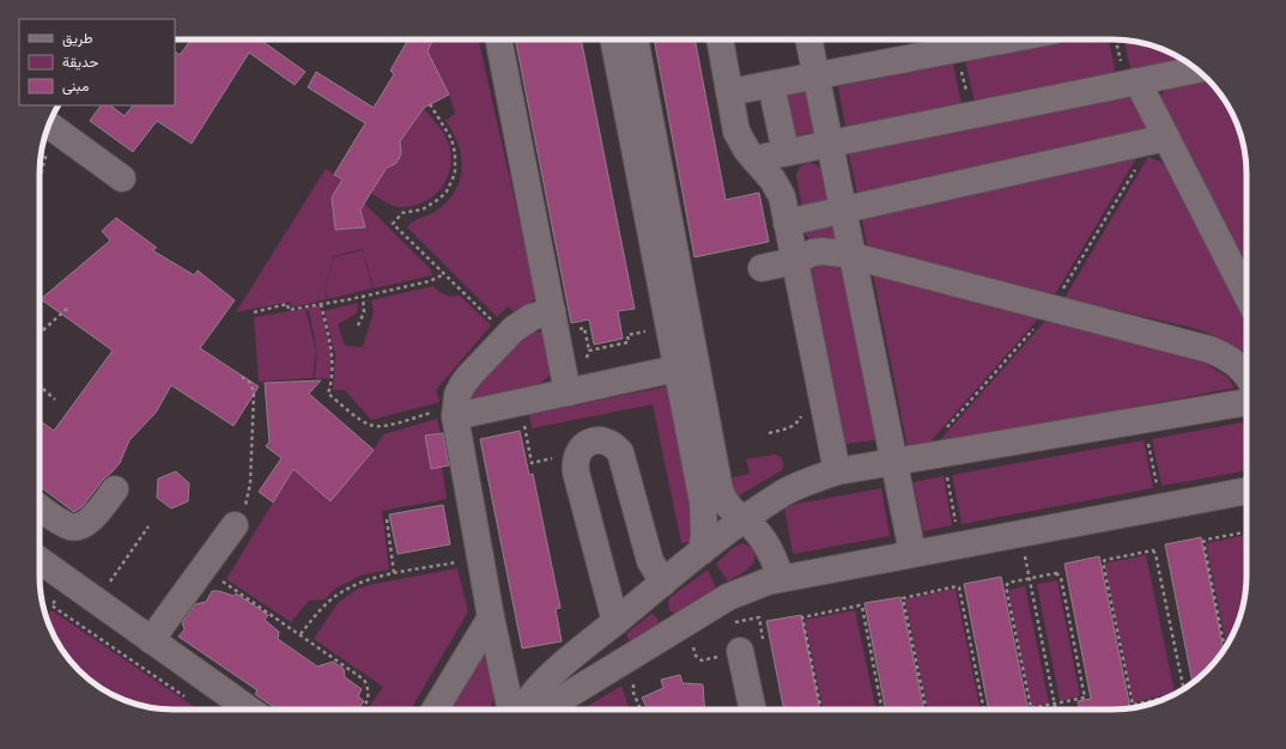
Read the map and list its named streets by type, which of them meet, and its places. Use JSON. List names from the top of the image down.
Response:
{
  "legend": ["طريق", "حديقة", "مبنى"]
}
